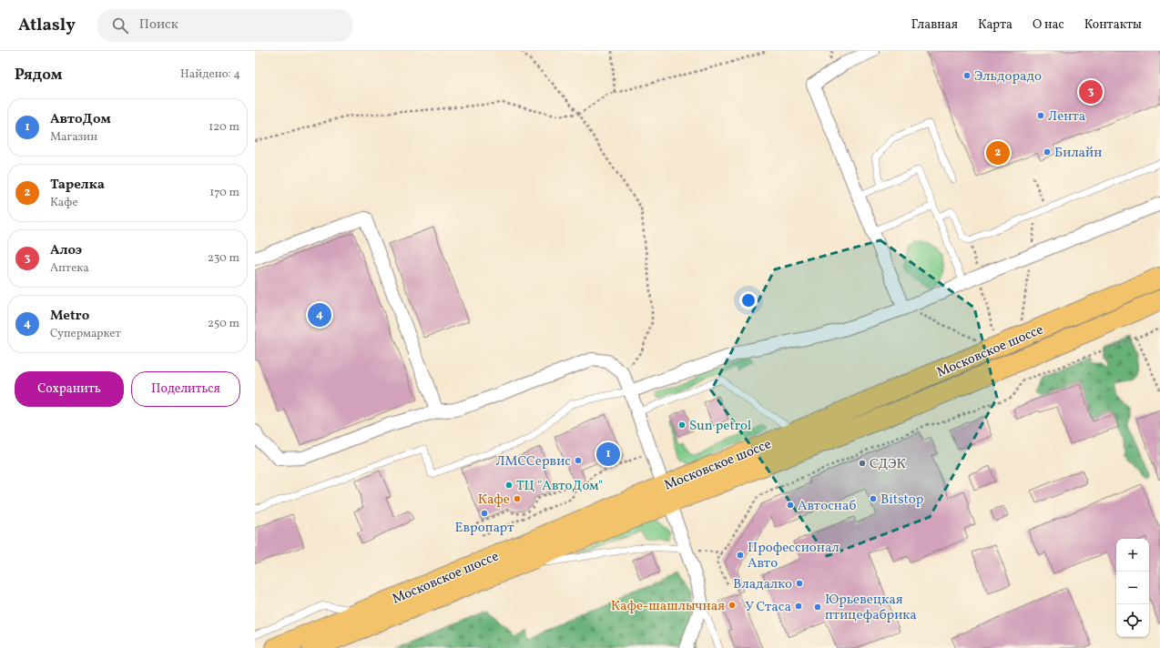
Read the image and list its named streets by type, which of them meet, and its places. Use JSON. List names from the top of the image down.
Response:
{
  "streets": {
    "highway": ["Московское шоссе"]
  },
  "places": [
    "Эльдорадо",
    "Лента",
    "Билайн",
    "Sun petrol",
    "ЛМССервис",
    "СДЭК",
    "ТЦ \"АвтоДом\"",
    "Кафе",
    "Bitstop",
    "Автоснаб",
    "Европарт",
    "Профессионал Авто",
    "Владалко",
    "Кафе-шашлычная",
    "У Стаса",
    "Юрьевецкая птицефабрика"
  ],
  "page": {
    "header": "Atlasly",
    "search": "Поиск",
    "nav": [
      "Главная",
      "Карта",
      "О нас",
      "Контакты"
    ],
    "heading": ["Рядом", "Найдено: 4"],
    "pins": [
      "3",
      "2",
      "4",
      "1"
    ],
    "list": [
      {
        "mark": "1",
        "name": "АвтоДом",
        "note": "Магазин",
        "value": "120 m"
      },
      {
        "mark": "2",
        "name": "Тарелка",
        "note": "Кафе",
        "value": "170 m"
      },
      {
        "mark": "3",
        "name": "Алоэ",
        "note": "Аптека",
        "value": "230 m"
      },
      {
        "mark": "4",
        "name": "Metro",
        "note": "Супермаркет",
        "value": "250 m"
      }
    ],
    "buttons": ["Сохранить", "Поделиться"],
    "map_buttons": ["+", "−"]
  }
}
